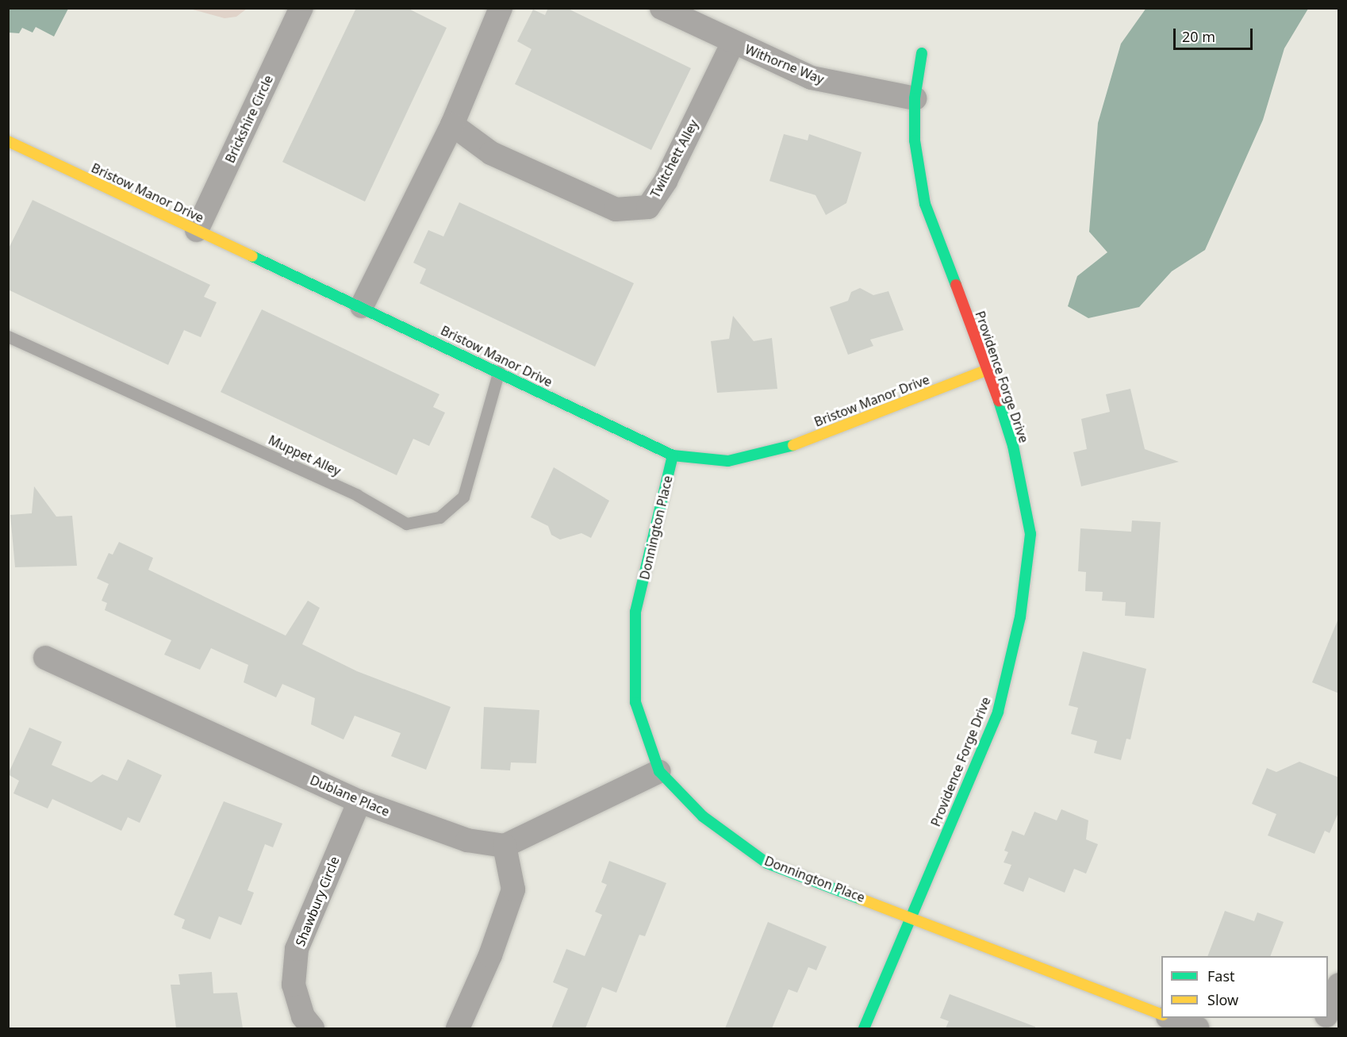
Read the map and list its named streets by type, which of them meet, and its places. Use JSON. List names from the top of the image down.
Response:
{
  "streets": {
    "street": [
      "Withorne Way",
      "Brickshire Circle",
      "Twitchett Alley",
      "Bristow Manor Drive",
      "Providence Forge Drive",
      "Donnington Place",
      "Dublane Place",
      "Shawbury Circle"
    ],
    "lane": ["Muppet Alley"]
  },
  "crossings": [
    ["Withorne Way", "Twitchett Alley"],
    ["Withorne Way", "Providence Forge Drive"],
    ["Brickshire Circle", "Bristow Manor Drive"],
    ["Bristow Manor Drive", "Providence Forge Drive"],
    ["Bristow Manor Drive", "Muppet Alley"],
    ["Bristow Manor Drive", "Donnington Place"],
    ["Providence Forge Drive", "Donnington Place"],
    ["Dublane Place", "Shawbury Circle"]
  ],
  "legend": ["Fast", "Slow"],
  "scale_bar": "20 m"
}
